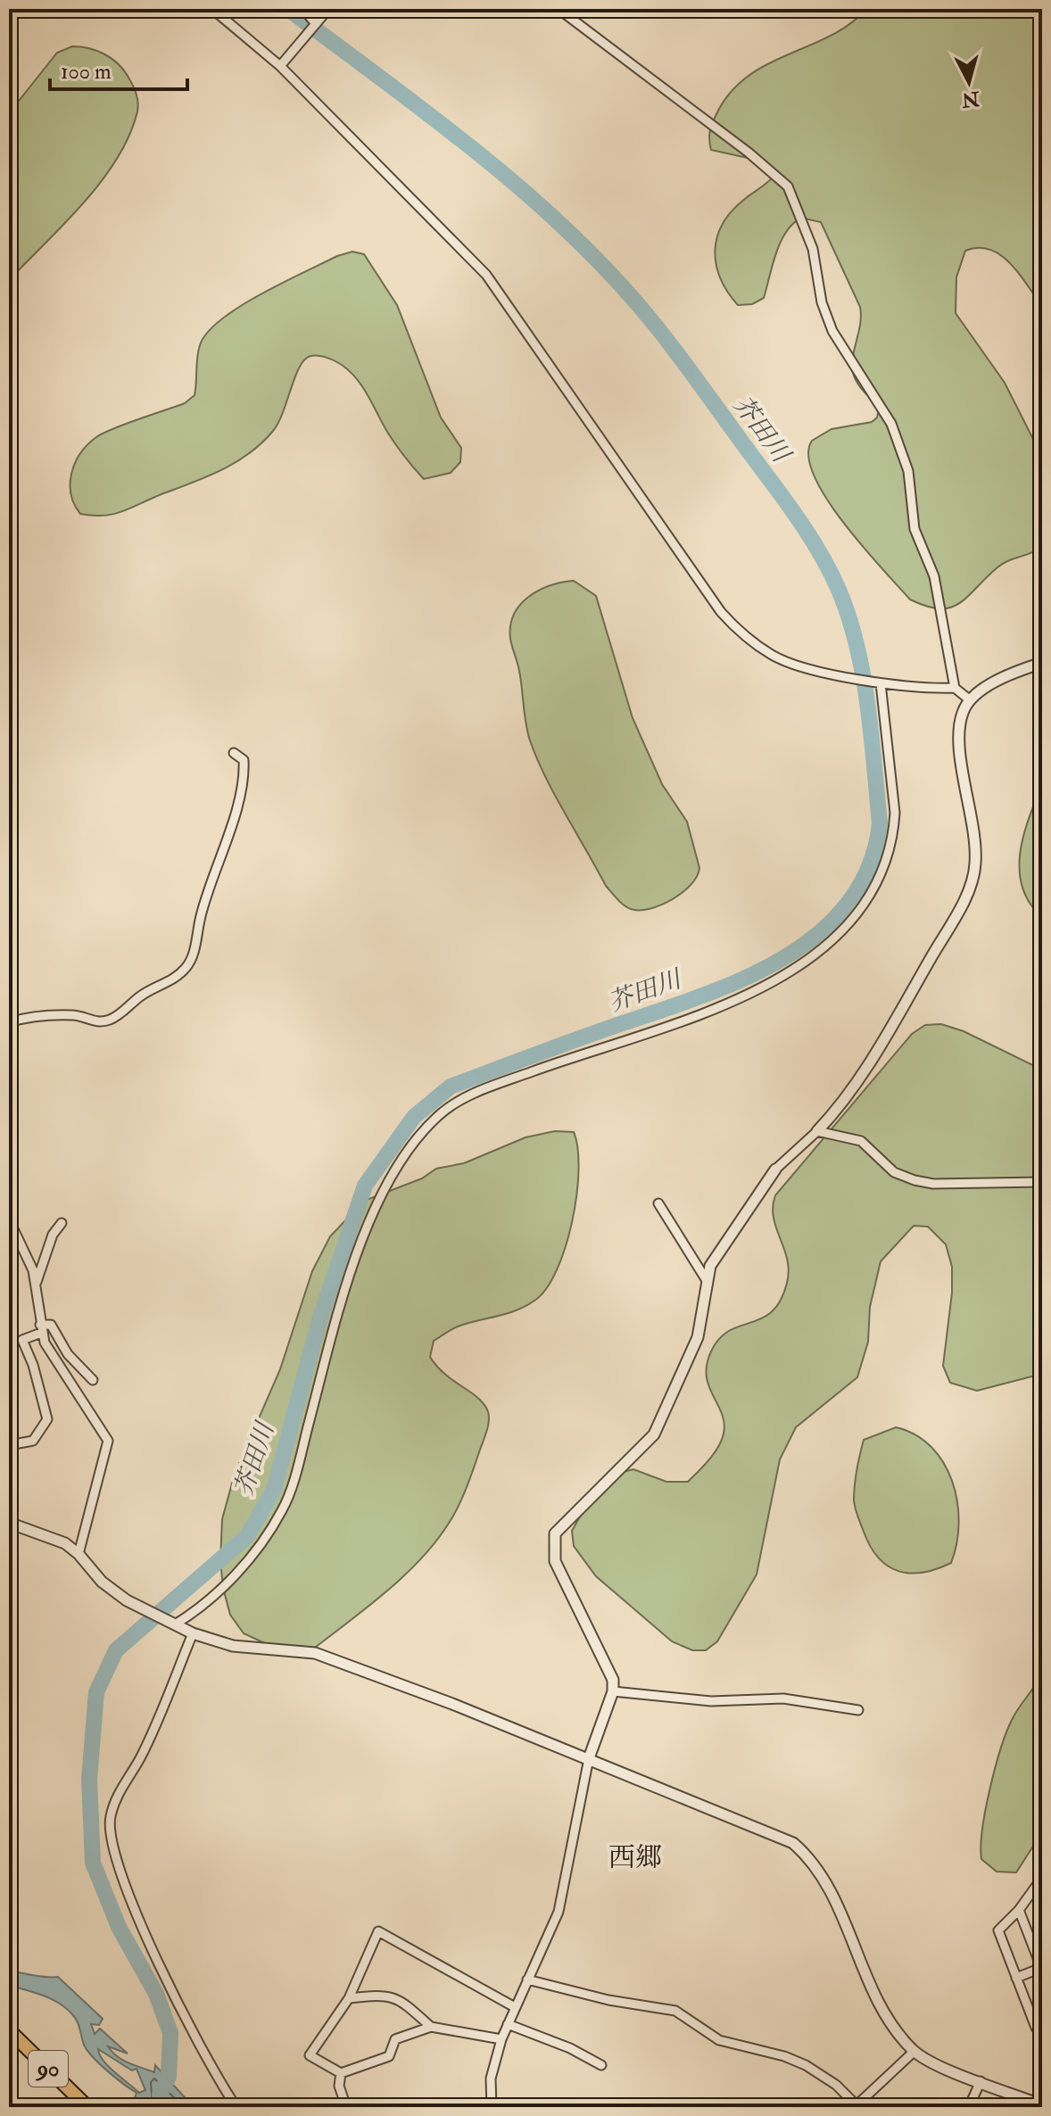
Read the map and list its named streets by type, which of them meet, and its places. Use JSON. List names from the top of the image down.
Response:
{
  "streets": {
    "main road": ["90"]
  },
  "districts": ["西郷"],
  "water": ["芥田川"],
  "scale_bar": "100 m",
  "north": "bottom"
}
